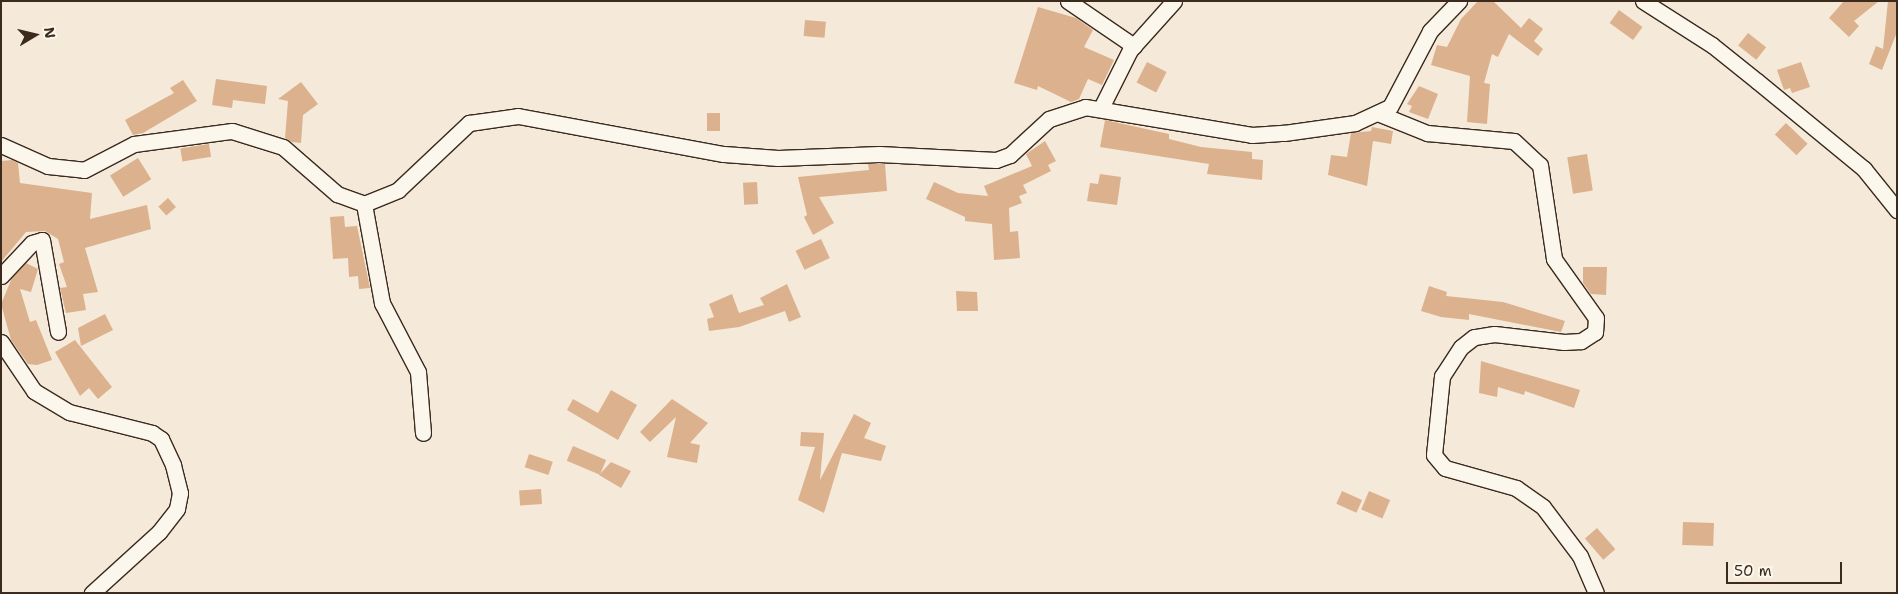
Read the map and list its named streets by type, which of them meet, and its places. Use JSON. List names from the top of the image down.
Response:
{
  "scale_bar": "50 m",
  "north": "right"
}
